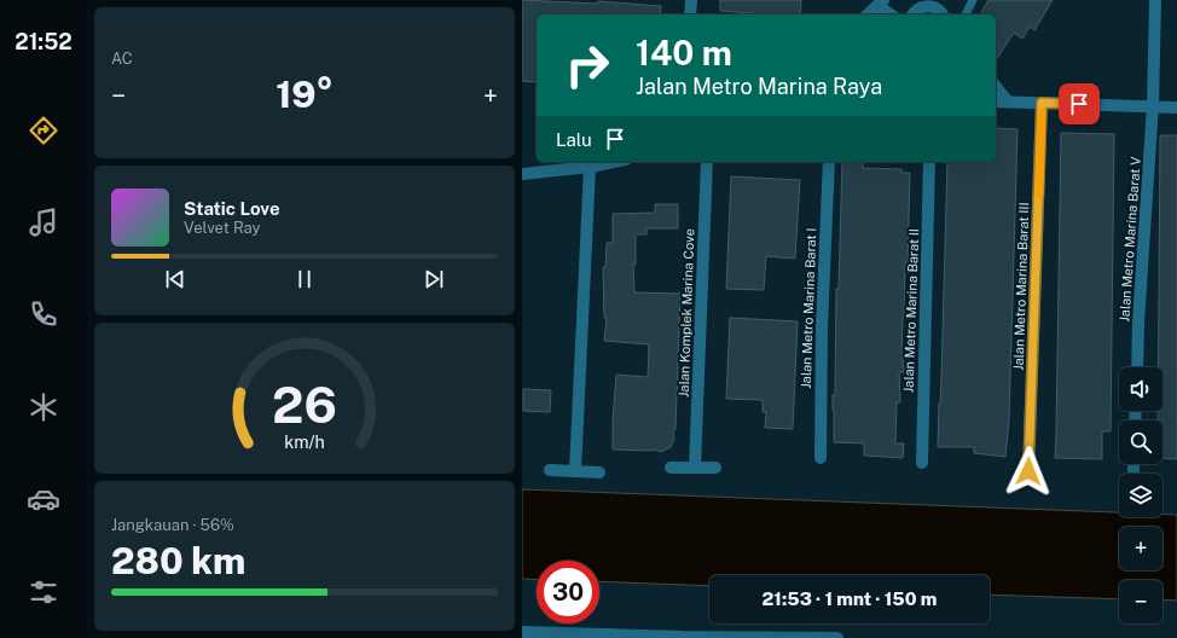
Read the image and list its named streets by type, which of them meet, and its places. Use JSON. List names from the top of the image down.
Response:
{
  "streets": {
    "street": [
      "Jalan Metro Marina Barat V",
      "Jalan Metro Marina Barat III",
      "Jalan Metro Marina Barat I",
      "Jalan Metro Marina Barat II",
      "Jalan Komplek Marina Cove"
    ]
  },
  "page": {
    "tabs": "21:52",
    "tile": [
      "AC",
      ["Jangkauan · 56%", "280 km"]
    ],
    "turn": ["140 m", "Jalan Metro Marina Raya"],
    "heat": ["−", "19°", "+"],
    "then": "Lalu",
    "song": ["Static Love", "Velvet Ray"],
    "map_buttons": ["+", "−"],
    "limit": "30",
    "trip": "21:53 · 1 mnt · 150 m",
    "gauge": ["26", "km/h"]
  }
}
